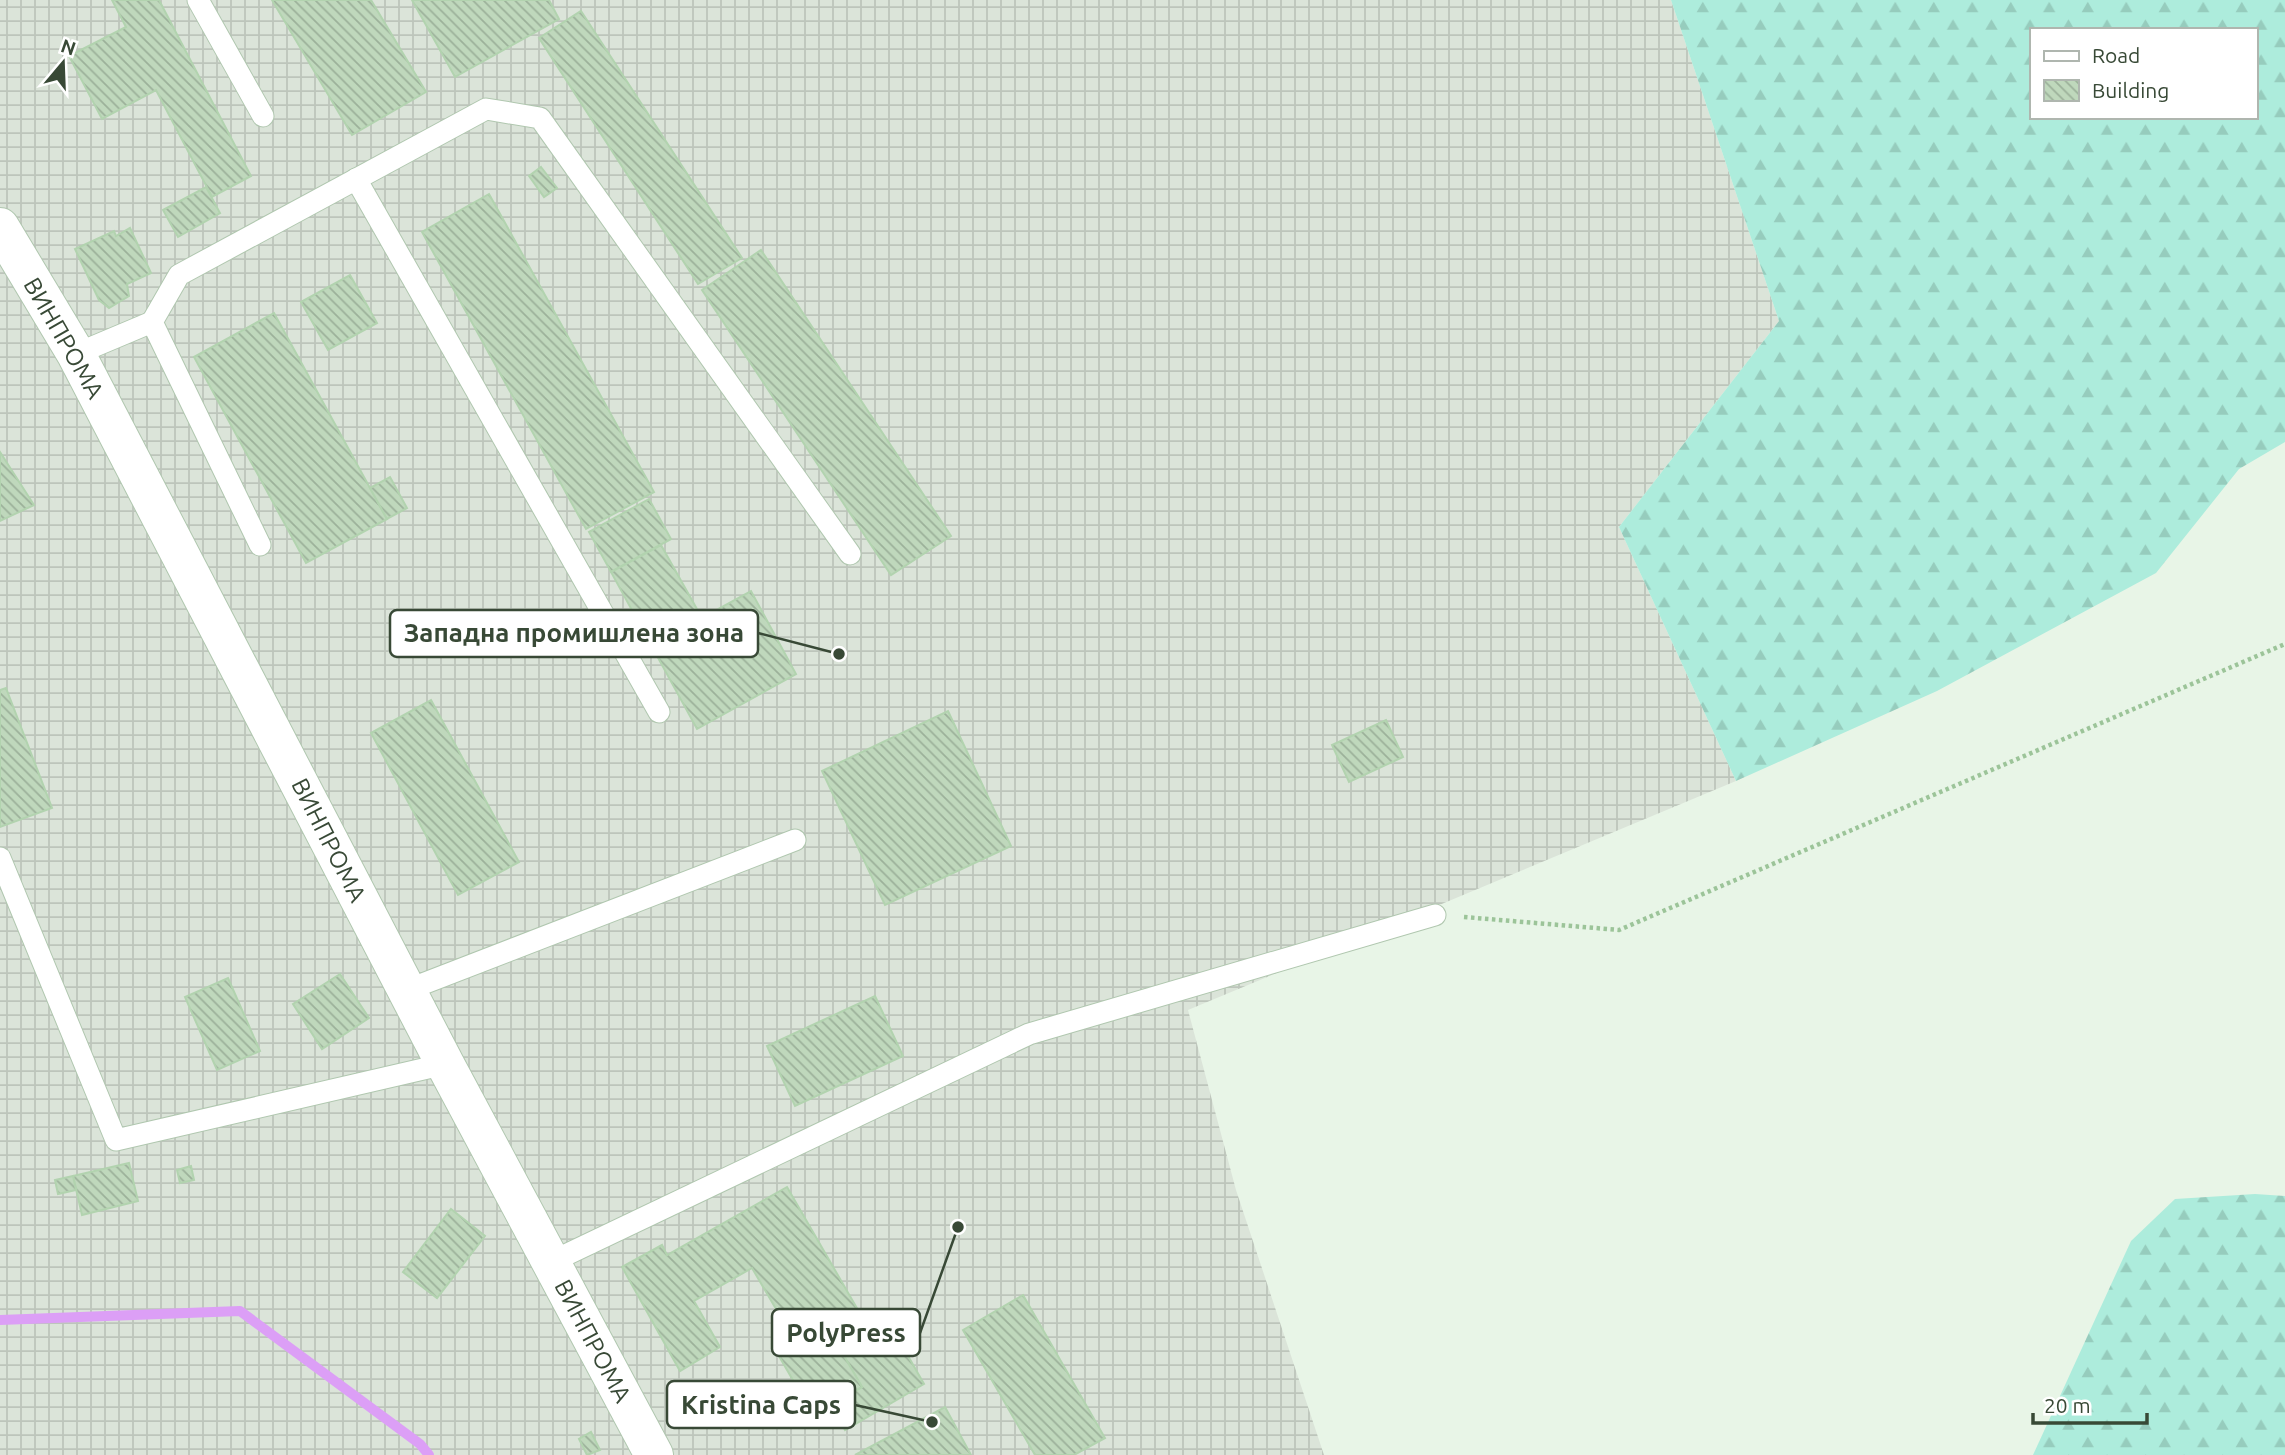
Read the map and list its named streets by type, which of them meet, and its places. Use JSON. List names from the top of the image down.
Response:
{
  "streets": {
    "street": ["ВИНПРОМА"]
  },
  "places": ["Западна промишлена зона", "PolyPress", "Kristina Caps"],
  "legend": ["Road", "Building"],
  "scale_bar": "20 m",
  "north": "top"
}
